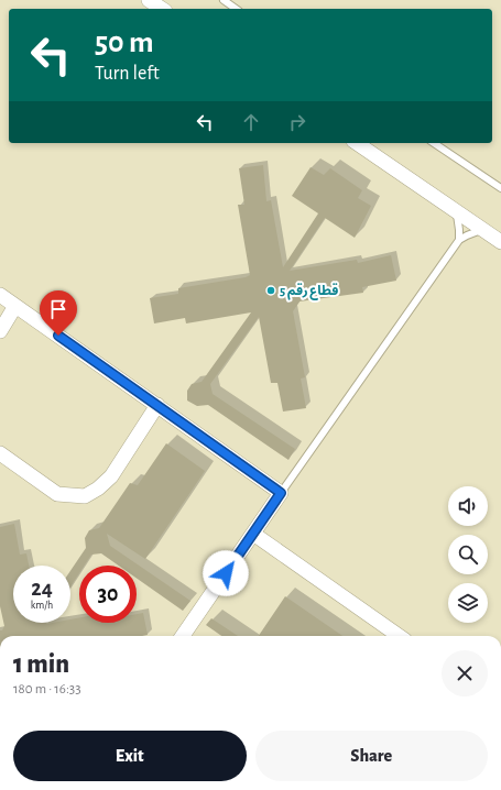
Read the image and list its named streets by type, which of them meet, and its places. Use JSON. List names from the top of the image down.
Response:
{
  "places": ["قطاع رقم 5"],
  "page": {
    "turn": ["50 m", "Turn left"],
    "speed": "24 km/h",
    "limit": "30",
    "heading": ["1 min", "180 m · 16:33"],
    "buttons": ["Exit", "Share"]
  }
}
